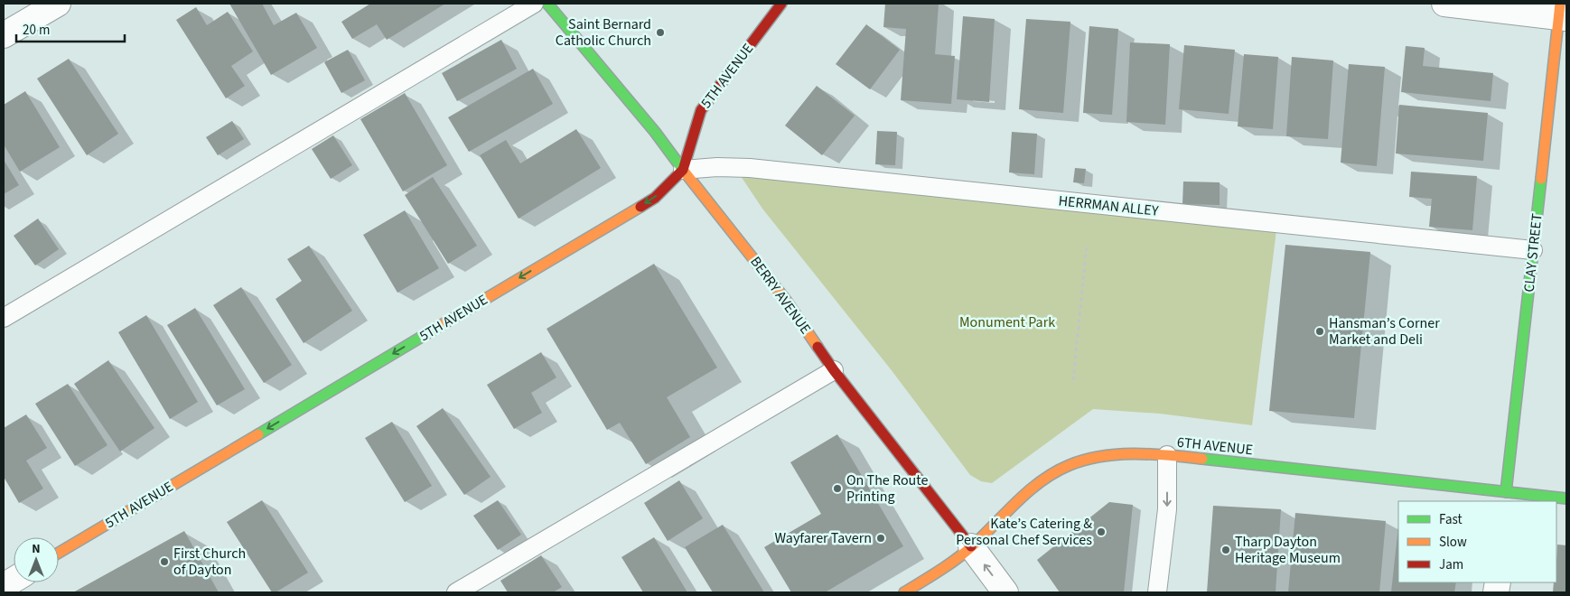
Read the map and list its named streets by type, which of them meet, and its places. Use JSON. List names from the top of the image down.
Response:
{
  "streets": {
    "street": [
      "5TH AVENUE",
      "CLAY STREET",
      "BERRY AVENUE",
      "6TH AVENUE"
    ],
    "lane": ["HERRMAN ALLEY"]
  },
  "crossings": [
    ["5TH AVENUE", "HERRMAN ALLEY"],
    ["5TH AVENUE", "BERRY AVENUE"],
    ["HERRMAN ALLEY", "CLAY STREET"],
    ["HERRMAN ALLEY", "BERRY AVENUE"],
    ["CLAY STREET", "6TH AVENUE"],
    ["BERRY AVENUE", "6TH AVENUE"]
  ],
  "one_way": ["5TH AVENUE"],
  "parks": ["Monument Park"],
  "places": [
    "Saint Bernard Catholic Church",
    "Hansman’s Corner Market and Deli",
    "On The Route Printing",
    "Kate’s Catering & Personal Chef Services",
    "Wayfarer Tavern",
    "Tharp Dayton Heritage Museum",
    "First Church of Dayton"
  ],
  "legend": ["Fast", "Slow", "Jam"],
  "scale_bar": "20 m",
  "north": "top"
}
